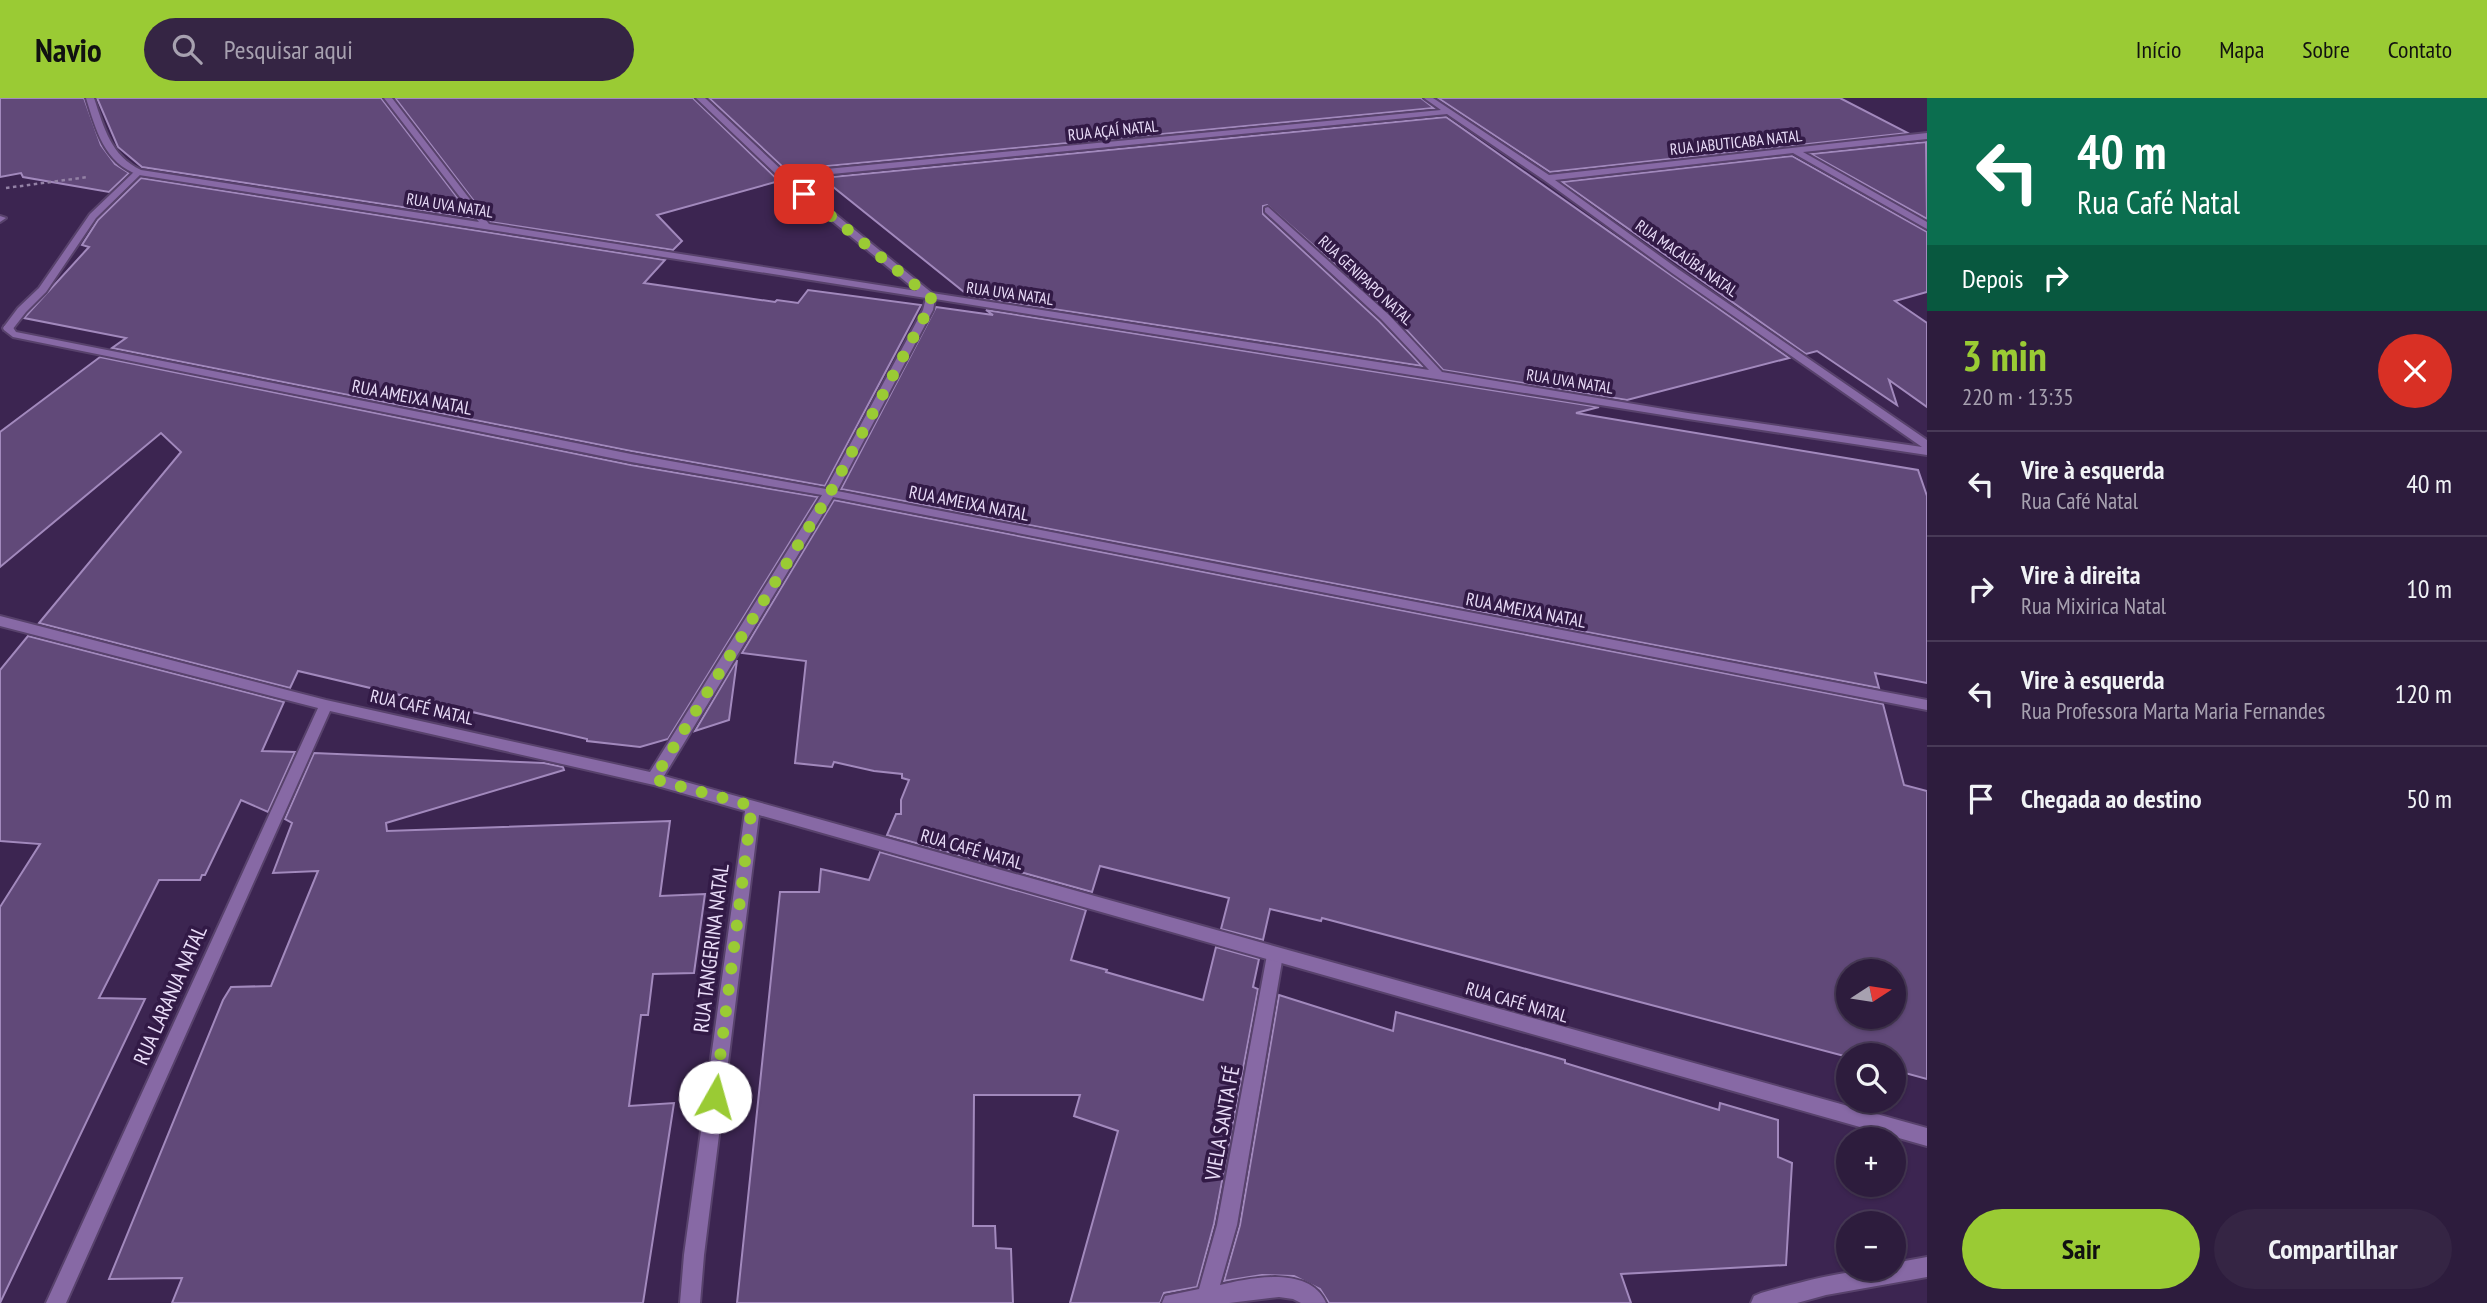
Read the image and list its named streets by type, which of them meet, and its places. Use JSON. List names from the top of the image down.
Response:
{
  "streets": {
    "street": [
      "RUA AÇAÍ NATAL",
      "RUA JABUTICABA NATAL",
      "RUA UVA NATAL",
      "RUA MACAÚBA NATAL",
      "RUA GENIPAPO NATAL",
      "RUA AMEIXA NATAL",
      "RUA CAFÉ NATAL",
      "RUA TANGERINA NATAL",
      "RUA LARANJA NATAL",
      "VIELA SANTA FÉ"
    ]
  },
  "crossings": [
    ["RUA AÇAÍ NATAL", "RUA MACAÚBA NATAL"],
    ["RUA JABUTICABA NATAL", "RUA MACAÚBA NATAL"],
    ["RUA UVA NATAL", "RUA GENIPAPO NATAL"],
    ["RUA UVA NATAL", "RUA AMEIXA NATAL"],
    ["RUA CAFÉ NATAL", "RUA TANGERINA NATAL"],
    ["RUA CAFÉ NATAL", "RUA LARANJA NATAL"],
    ["RUA CAFÉ NATAL", "VIELA SANTA FÉ"]
  ],
  "north": "right",
  "page": {
    "header": "Navio",
    "search": "Pesquisar aqui",
    "nav": [
      "Início",
      "Mapa",
      "Sobre",
      "Contato"
    ],
    "turn": ["40 m", "Rua Café Natal"],
    "then": "Depois",
    "heading": ["3 min", "220 m · 13:35"],
    "list": [
      {
        "name": "Vire à esquerda",
        "note": "Rua Café Natal",
        "value": "40 m"
      },
      {
        "name": "Vire à direita",
        "note": "Rua Mixirica Natal",
        "value": "10 m"
      },
      {
        "name": "Vire à esquerda",
        "note": "Rua Professora Marta Maria Fernandes",
        "value": "120 m"
      },
      {
        "name": "Chegada ao destino",
        "value": "50 m"
      }
    ],
    "map_buttons": ["+", "−"],
    "buttons": ["Sair", "Compartilhar"]
  }
}
